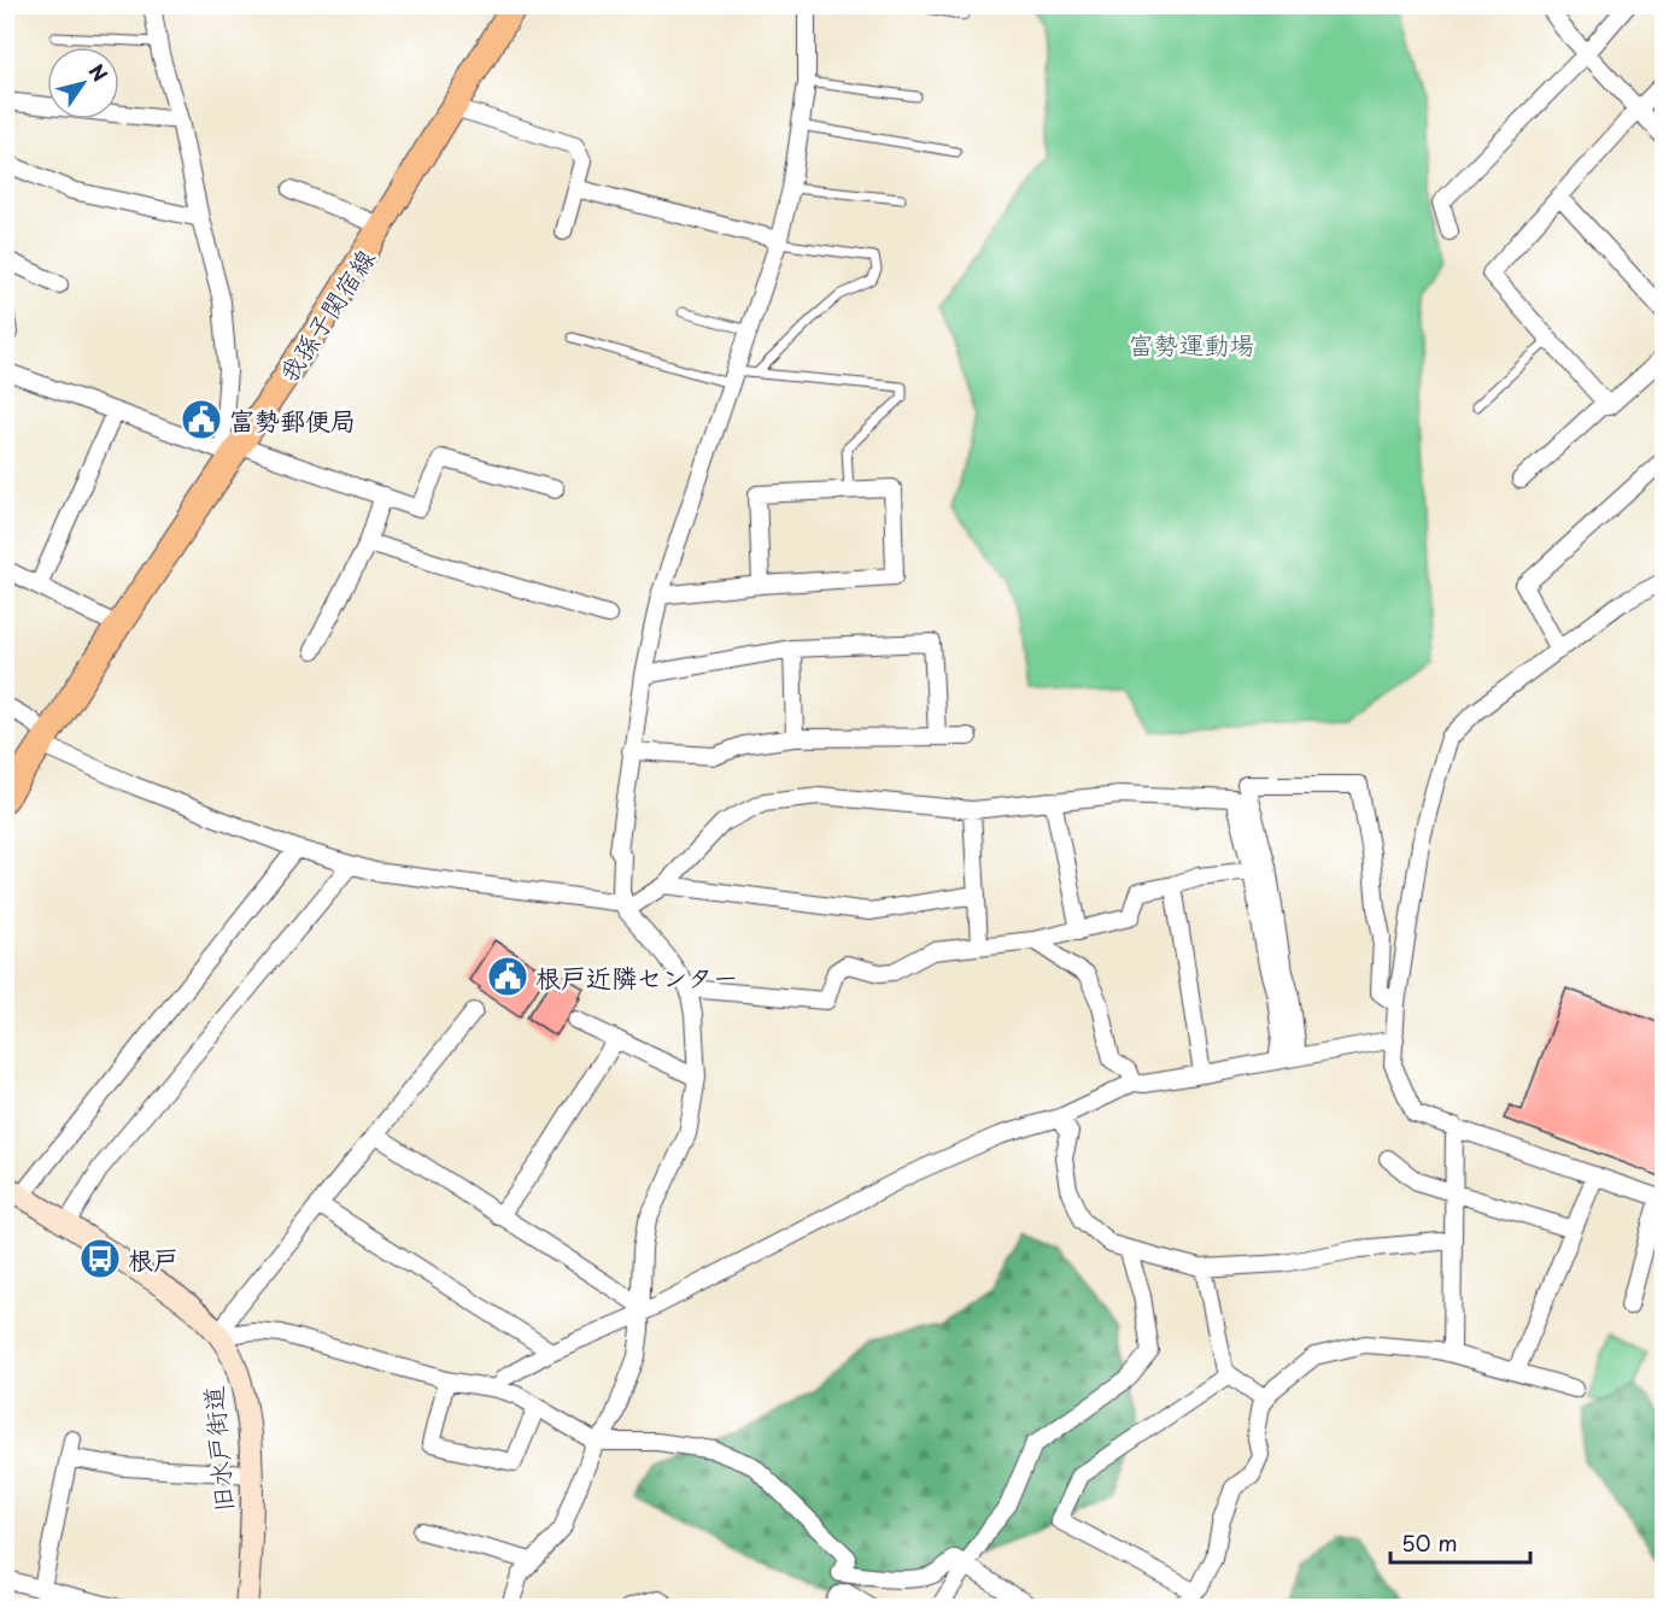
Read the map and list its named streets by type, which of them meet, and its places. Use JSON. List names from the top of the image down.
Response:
{
  "streets": {
    "main road": ["我孫子関宿線"],
    "street": ["旧水戸街道"]
  },
  "parks": ["富勢運動場"],
  "places": {
    "public building": ["富勢郵便局", "根戸近隣センター"],
    "bus stop": ["根戸"]
  },
  "scale_bar": "50 m",
  "north": "top right"
}
